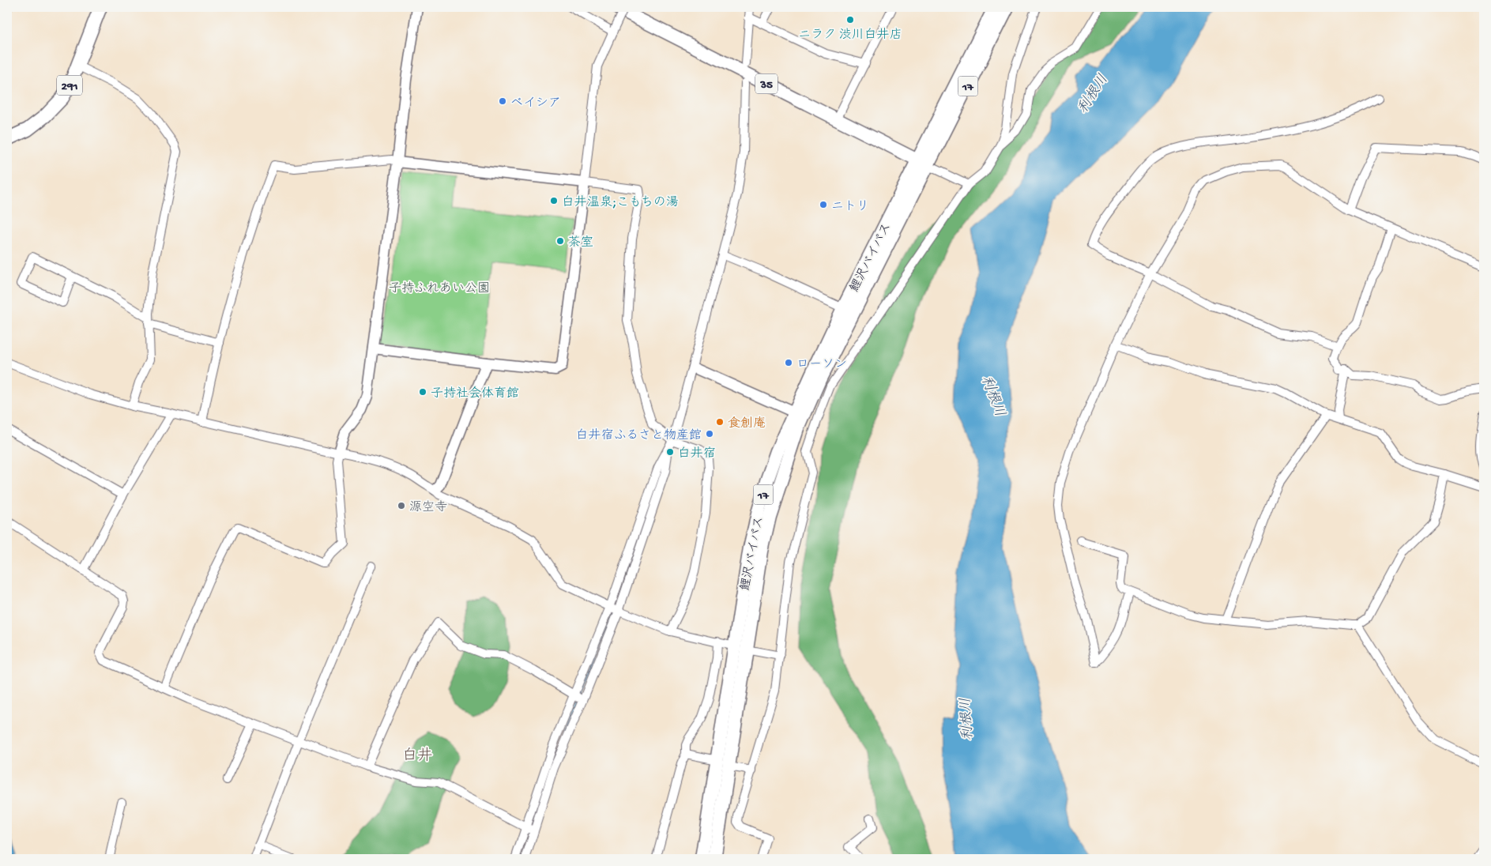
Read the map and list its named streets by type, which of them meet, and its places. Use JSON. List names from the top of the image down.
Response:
{
  "streets": {
    "highway": ["291", "17", "鯉沢バイパス"],
    "main road": ["35"]
  },
  "crossings": [
    ["35", "鯉沢バイパス"]
  ],
  "districts": ["白井"],
  "water": ["利根川"],
  "parks": ["子持ふれあい公園"],
  "places": [
    "ニラク 渋川白井店",
    "ベイシア",
    "白井温泉;こもちの湯",
    "ニトリ",
    "茶室",
    "ローソン",
    "子持社会体育館",
    "食創庵",
    "白井宿ふるさと物産館",
    "白井宿",
    "源空寺"
  ]
}
